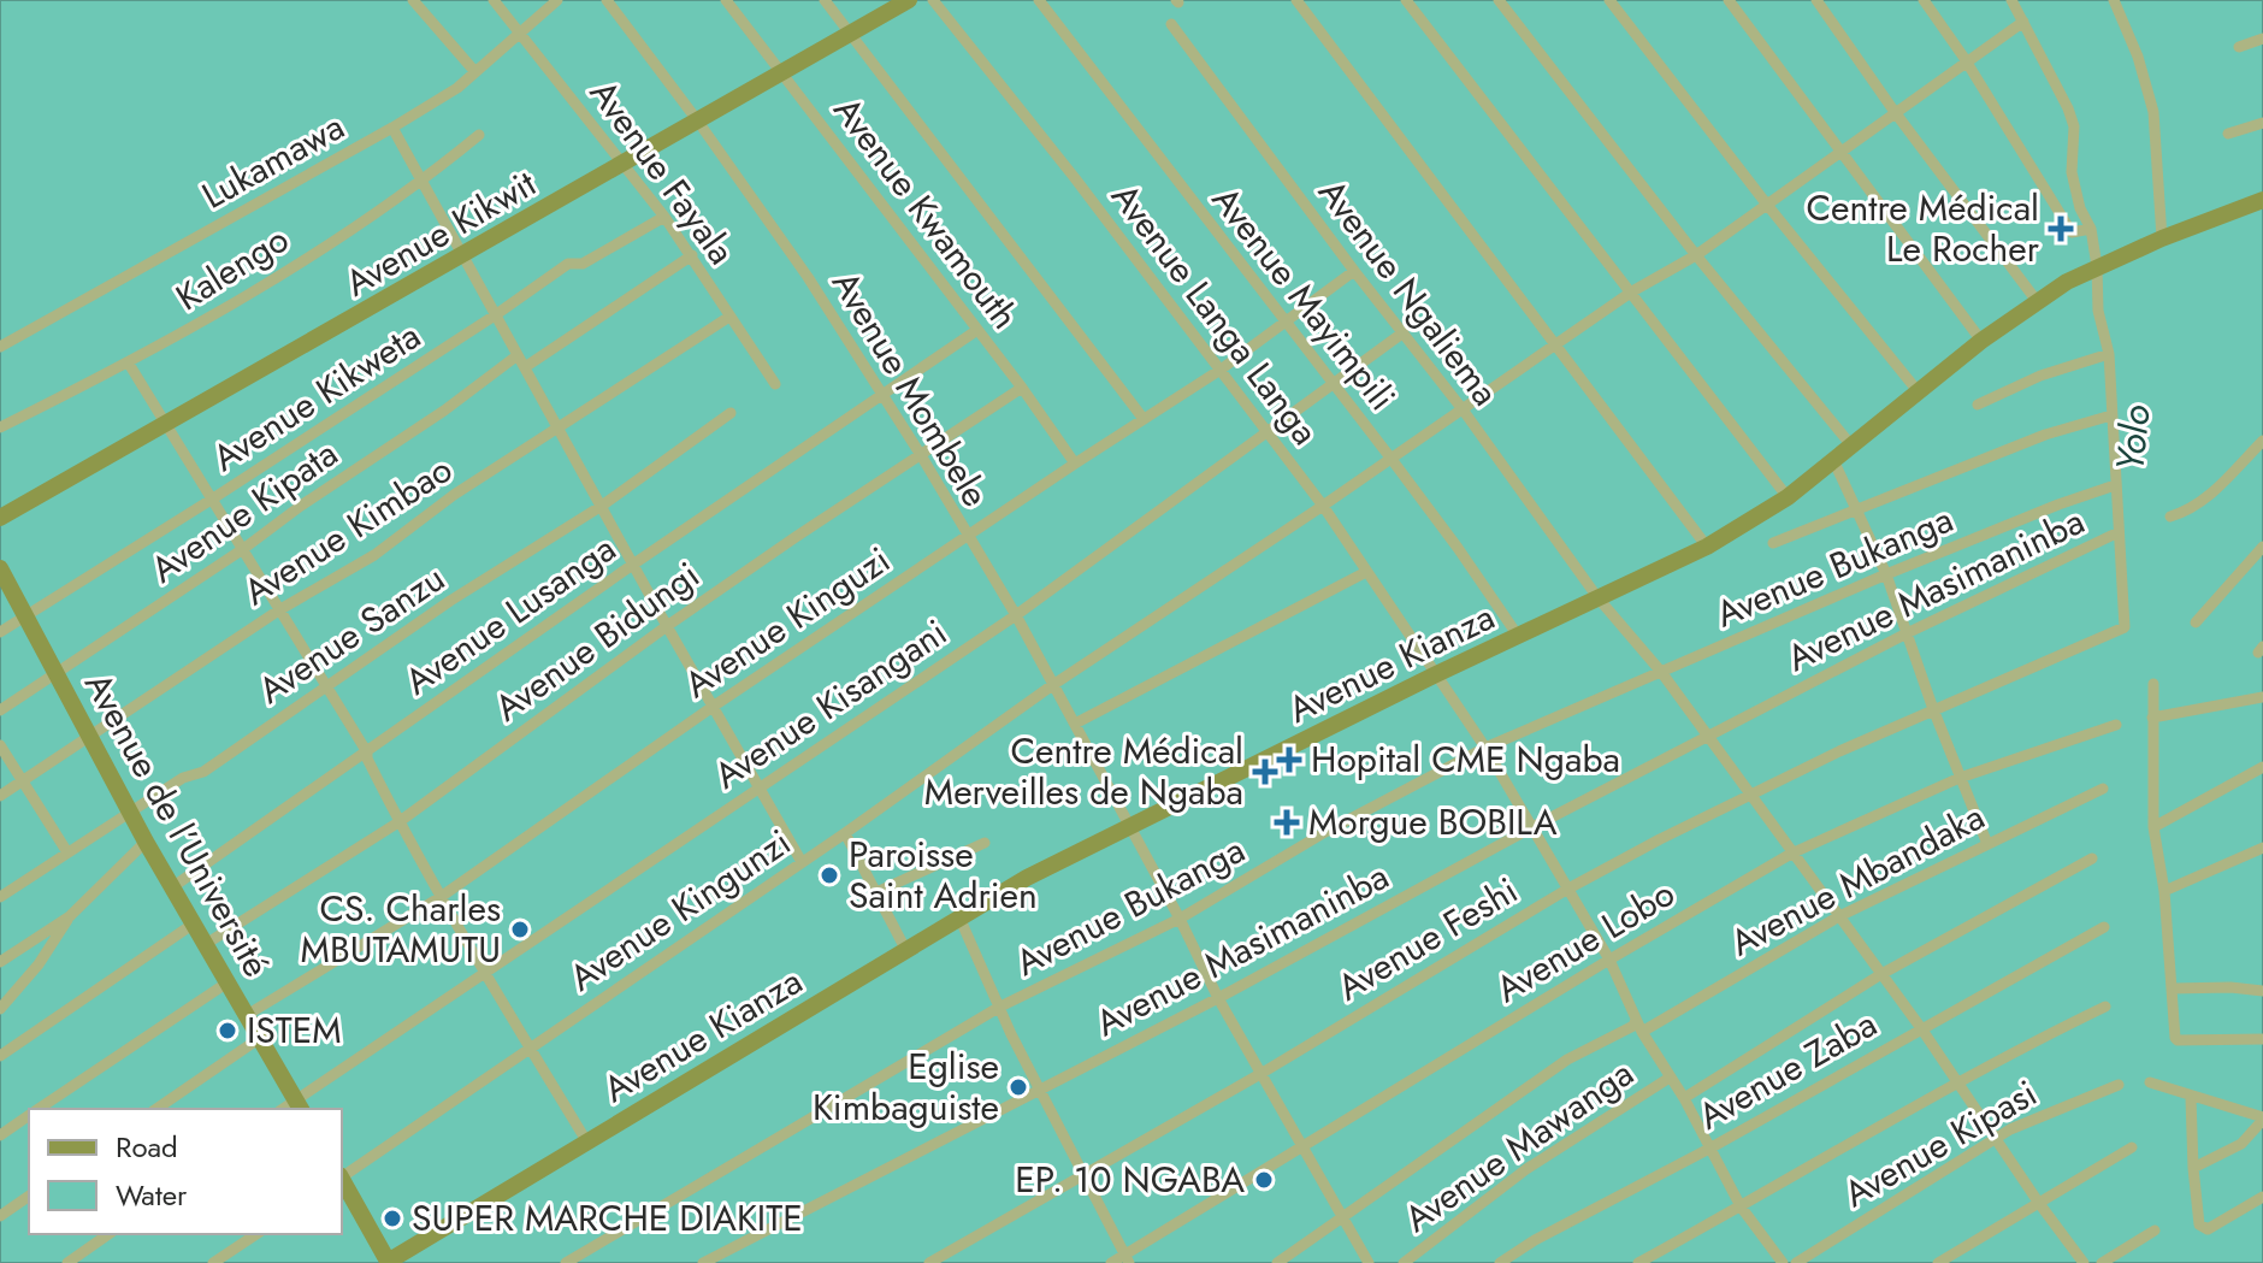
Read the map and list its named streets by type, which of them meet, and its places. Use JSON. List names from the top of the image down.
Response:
{
  "streets": {
    "street": [
      "Lukamawa",
      "Avenue Fayala",
      "Avenue Kwamouth",
      "Avenue Kikwit",
      "Kalengo",
      "Avenue Ngaliema",
      "Avenue Mayimpili",
      "Avenue Langa Langa",
      "Avenue Mombele",
      "Avenue Kikweta",
      "Avenue Kipata",
      "Avenue Kimbao",
      "Avenue Bukanga",
      "Avenue Masimaninba",
      "Avenue Lusanga",
      "Avenue Kinguzi",
      "Avenue Sanzu",
      "Avenue Bidungi",
      "Avenue Kianza",
      "Avenue Kisangani",
      "Avenue de l’Université",
      "Avenue Mbandaka",
      "Avenue Kingunzi",
      "Avenue Feshi",
      "Avenue Lobo",
      "Avenue Zaba",
      "Avenue Kipasi",
      "Avenue Mawanga"
    ]
  },
  "crossings": [
    ["Lukamawa", "Avenue Fayala"],
    ["Avenue Fayala", "Avenue Kikwit"],
    ["Avenue Fayala", "Avenue Kikweta"],
    ["Avenue Fayala", "Avenue Kimbao"],
    ["Avenue Kwamouth", "Avenue Kikwit"],
    ["Avenue Kwamouth", "Avenue Lusanga"],
    ["Avenue Kwamouth", "Avenue Kinguzi"],
    ["Avenue Kwamouth", "Avenue Bidungi"],
    ["Avenue Kikwit", "Avenue Mombele"],
    ["Avenue Ngaliema", "Avenue Bukanga"],
    ["Avenue Ngaliema", "Avenue Masimaninba"],
    ["Avenue Ngaliema", "Avenue Kinguzi"],
    ["Avenue Ngaliema", "Avenue Kianza"],
    ["Avenue Ngaliema", "Avenue Kisangani"],
    ["Avenue Ngaliema", "Avenue Mbandaka"],
    ["Avenue Ngaliema", "Avenue Kingunzi"],
    ["Avenue Ngaliema", "Avenue Feshi"],
    ["Avenue Ngaliema", "Avenue Lobo"],
    ["Avenue Ngaliema", "Avenue Zaba"],
    ["Avenue Ngaliema", "Avenue Kipasi"],
    ["Avenue Mayimpili", "Avenue Kinguzi"],
    ["Avenue Mayimpili", "Avenue Kianza"],
    ["Avenue Mayimpili", "Avenue Kisangani"],
    ["Avenue Mayimpili", "Avenue Kingunzi"],
    ["Avenue Langa Langa", "Avenue Bukanga"],
    ["Avenue Langa Langa", "Avenue Masimaninba"],
    ["Avenue Langa Langa", "Avenue Kinguzi"],
    ["Avenue Langa Langa", "Avenue Kianza"],
    ["Avenue Langa Langa", "Avenue Kisangani"],
    ["Avenue Langa Langa", "Avenue Mbandaka"],
    ["Avenue Langa Langa", "Avenue Kingunzi"],
    ["Avenue Langa Langa", "Avenue Feshi"],
    ["Avenue Langa Langa", "Avenue Lobo"],
    ["Avenue Langa Langa", "Avenue Zaba"],
    ["Avenue Langa Langa", "Avenue Mawanga"],
    ["Avenue Mombele", "Avenue Bukanga"],
    ["Avenue Mombele", "Avenue Masimaninba"],
    ["Avenue Mombele", "Avenue Lusanga"],
    ["Avenue Mombele", "Avenue Kinguzi"],
    ["Avenue Mombele", "Avenue Bidungi"],
    ["Avenue Mombele", "Avenue Kianza"],
    ["Avenue Mombele", "Avenue Kisangani"],
    ["Avenue Mombele", "Avenue Mbandaka"],
    ["Avenue Mombele", "Avenue Kingunzi"],
    ["Avenue Mombele", "Avenue Feshi"],
    ["Avenue Mombele", "Avenue Lobo"],
    ["Avenue Kikweta", "Avenue de l’Université"],
    ["Avenue Kipata", "Avenue de l’Université"],
    ["Avenue Kimbao", "Avenue de l’Université"],
    ["Avenue Masimaninba", "Avenue Feshi"],
    ["Avenue Lusanga", "Avenue de l’Université"],
    ["Avenue Kinguzi", "Avenue de l’Université"],
    ["Avenue Sanzu", "Avenue de l’Université"],
    ["Avenue Bidungi", "Avenue de l’Université"],
    ["Avenue Kisangani", "Avenue de l’Université"]
  ],
  "water": ["Yolo"],
  "places": {
    "health": [
      "Centre Médical Le Rocher",
      "Hopital CME Ngaba",
      "Centre Médical Merveilles de Ngaba",
      "Morgue BOBILA"
    ],
    "other": [
      "Paroisse Saint Adrien",
      "CS. Charles MBUTAMUTU",
      "ISTEM",
      "Eglise Kimbaguiste",
      "EP. 10 NGABA",
      "SUPER MARCHE DIAKITE"
    ]
  },
  "legend": ["Road", "Water"]
}
